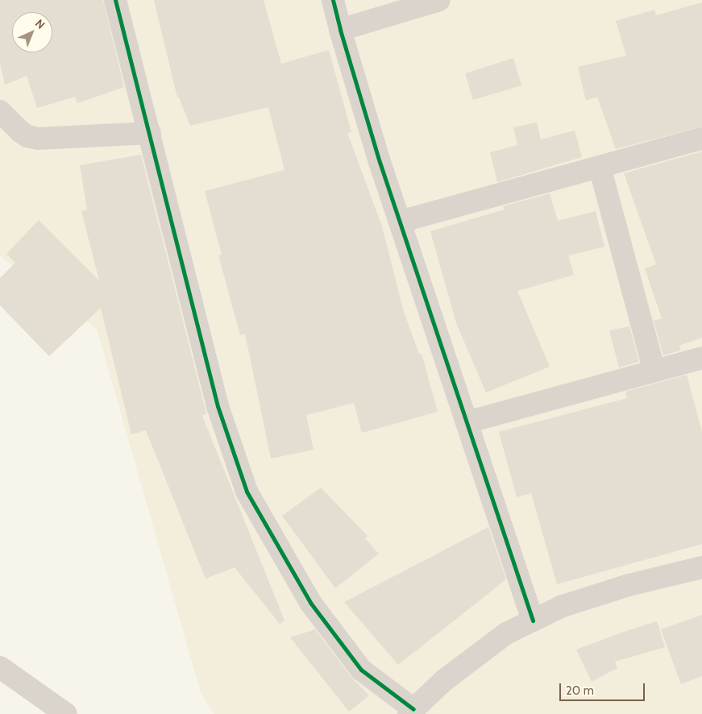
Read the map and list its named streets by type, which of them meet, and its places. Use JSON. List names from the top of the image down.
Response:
{
  "scale_bar": "20 m",
  "north": "top right"
}
